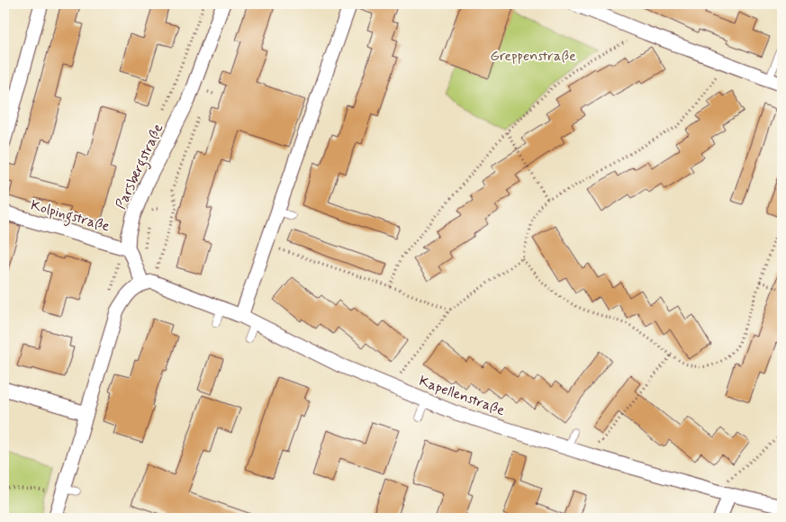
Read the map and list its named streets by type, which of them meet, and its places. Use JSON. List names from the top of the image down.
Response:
{
  "streets": {
    "street": ["Parsbergstraße", "Kolpingstraße", "Kapellenstraße"]
  },
  "crossings": [
    ["Parsbergstraße", "Kolpingstraße"],
    ["Parsbergstraße", "Kapellenstraße"]
  ],
  "parks": ["Greppenstraße"]
}
